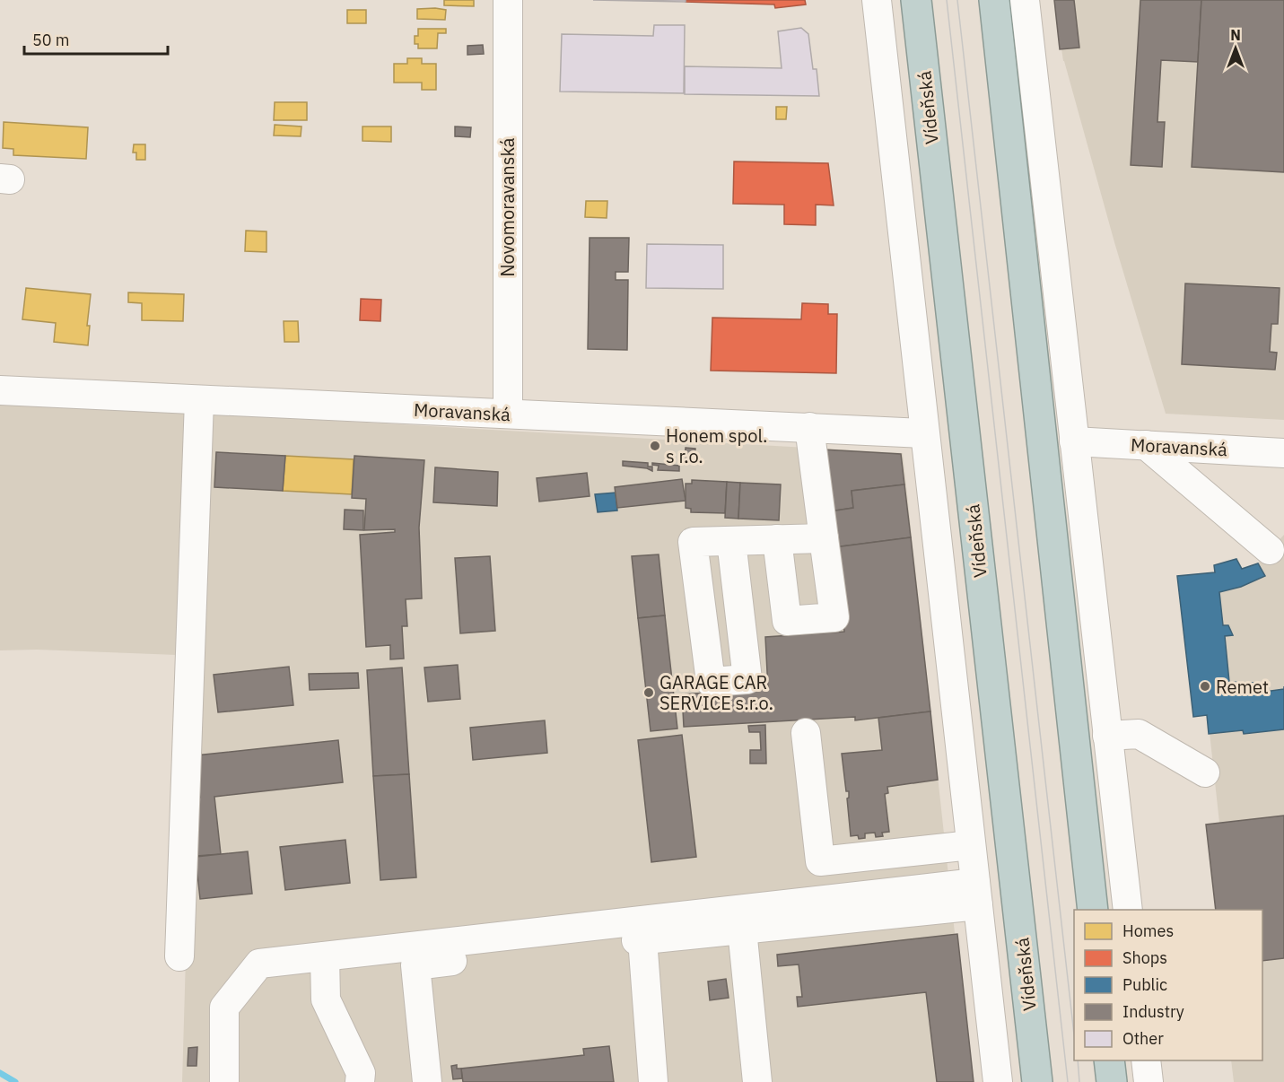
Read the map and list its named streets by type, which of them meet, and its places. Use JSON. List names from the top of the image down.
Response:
{
  "streets": {
    "highway": ["Vídeňská"],
    "street": ["Novomoravanská", "Moravanská"]
  },
  "crossings": [
    ["Novomoravanská", "Moravanská"]
  ],
  "places": ["Honem spol. s r.o.", "Remet", "GARAGE CAR SERVICE s.r.o."],
  "legend": [
    "Homes",
    "Shops",
    "Public",
    "Industry",
    "Other"
  ],
  "scale_bar": "50 m",
  "north": "top"
}
